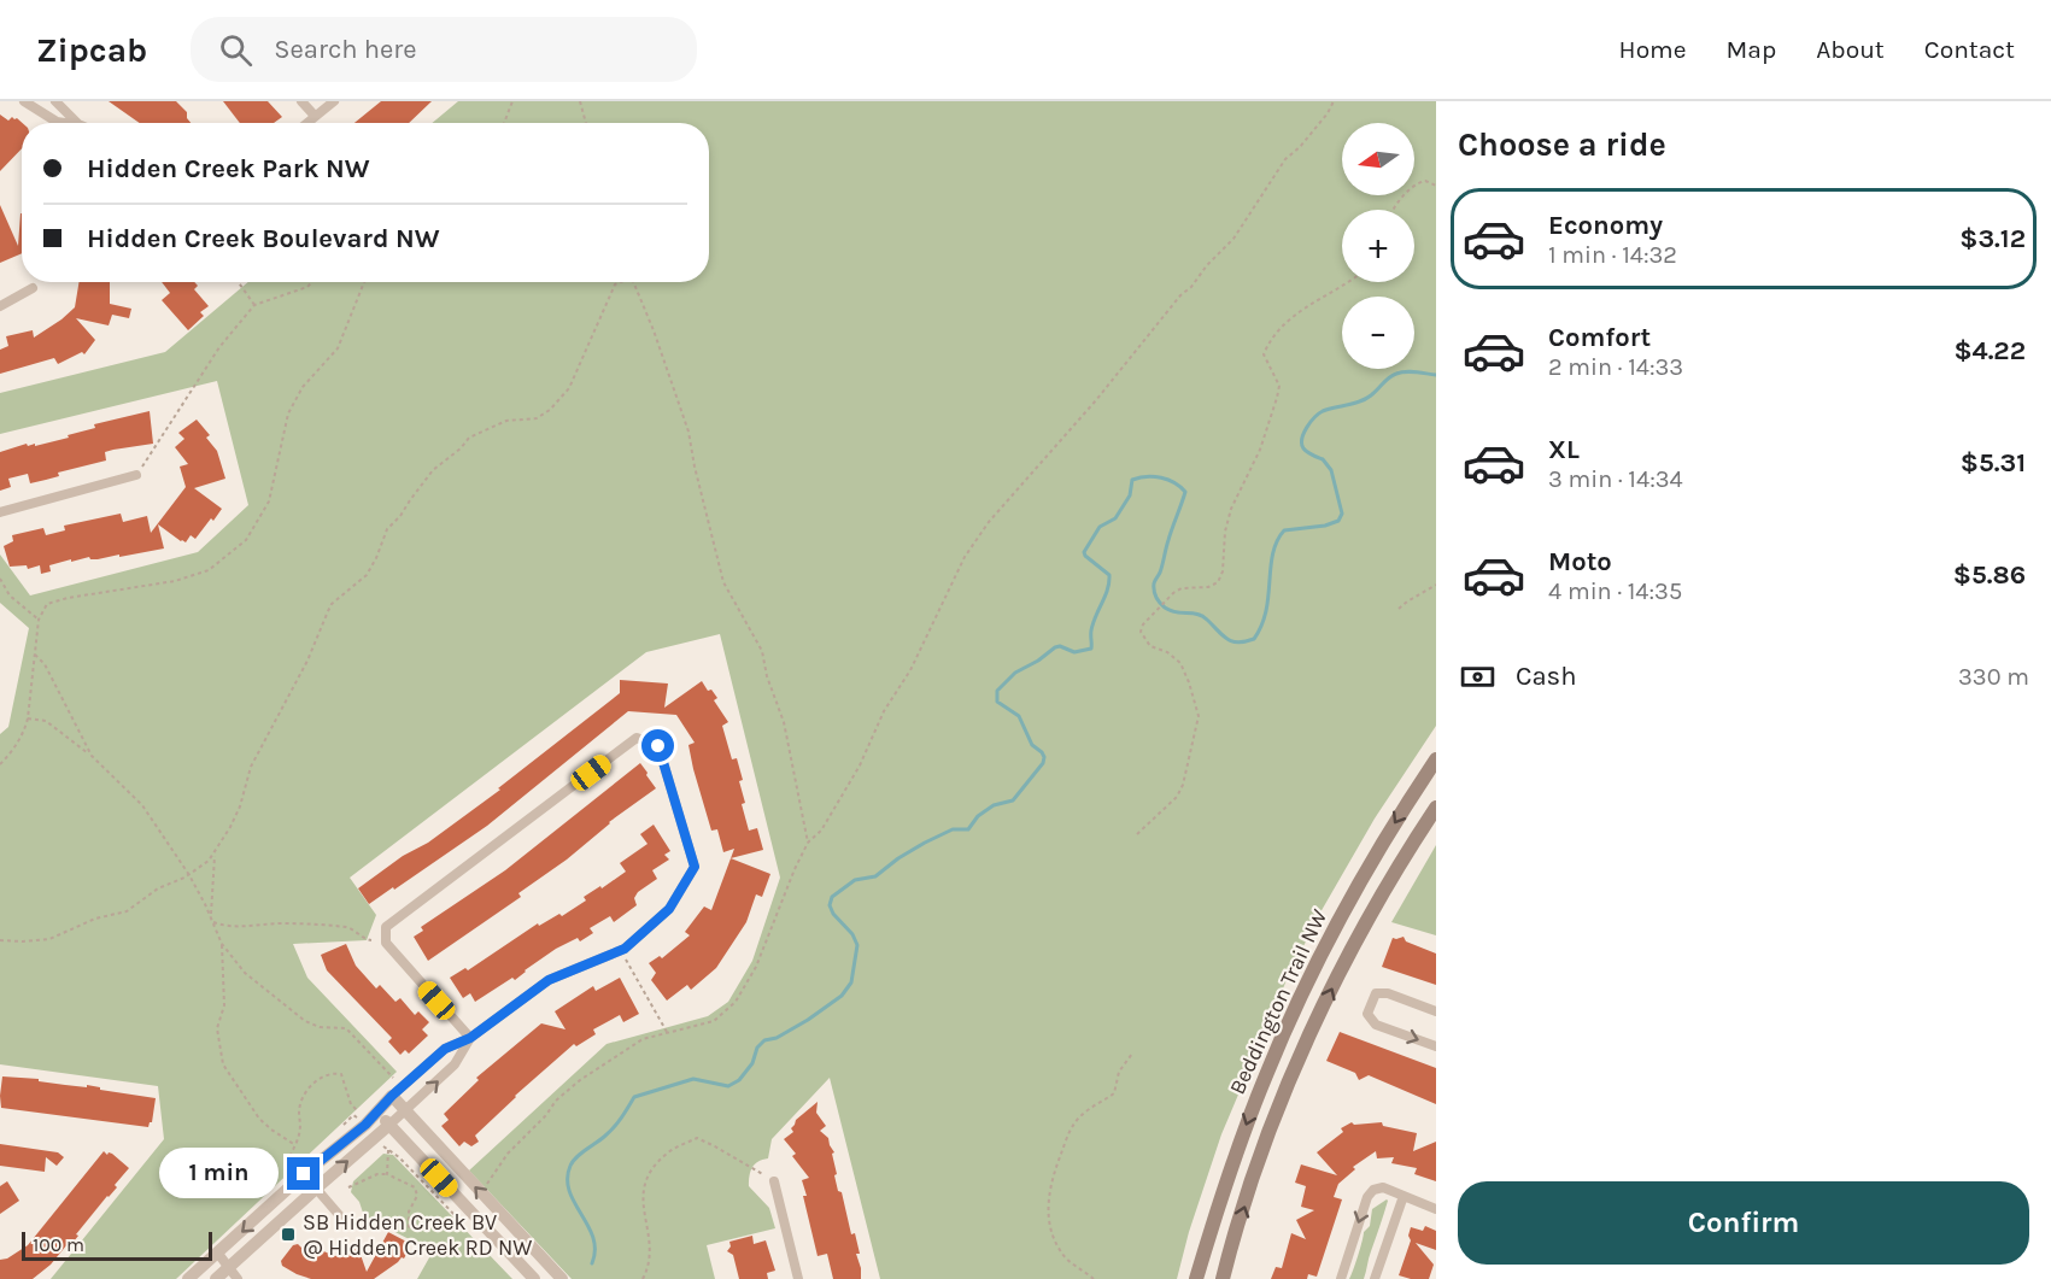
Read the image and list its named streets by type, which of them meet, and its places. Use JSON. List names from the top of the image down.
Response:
{
  "streets": {
    "main road": ["Beddington Trail NW"]
  },
  "places": {
    "transit": ["SB Hidden Creek BV @ Hidden Creek RD NW"]
  },
  "scale_bar": "100 m",
  "north": "left",
  "page": {
    "header": "Zipcab",
    "search": "Search here",
    "nav": [
      "Home",
      "Map",
      "About",
      "Contact"
    ],
    "heading": "Choose a ride",
    "map_buttons": ["+", "−"],
    "banner": ["Hidden Creek Park NW", "Hidden Creek Boulevard NW"],
    "list": [
      {
        "name": "Economy",
        "note": "1 min · 14:32",
        "value": "$3.12"
      },
      {
        "name": "Comfort",
        "note": "2 min · 14:33",
        "value": "$4.22"
      },
      {
        "name": "XL",
        "note": "3 min · 14:34",
        "value": "$5.31"
      },
      {
        "name": "Moto",
        "note": "4 min · 14:35",
        "value": "$5.86"
      }
    ],
    "pay": ["Cash", "330 m"],
    "bubble": "1 min",
    "buttons": "Confirm",
    "scale": "100 m"
  }
}
